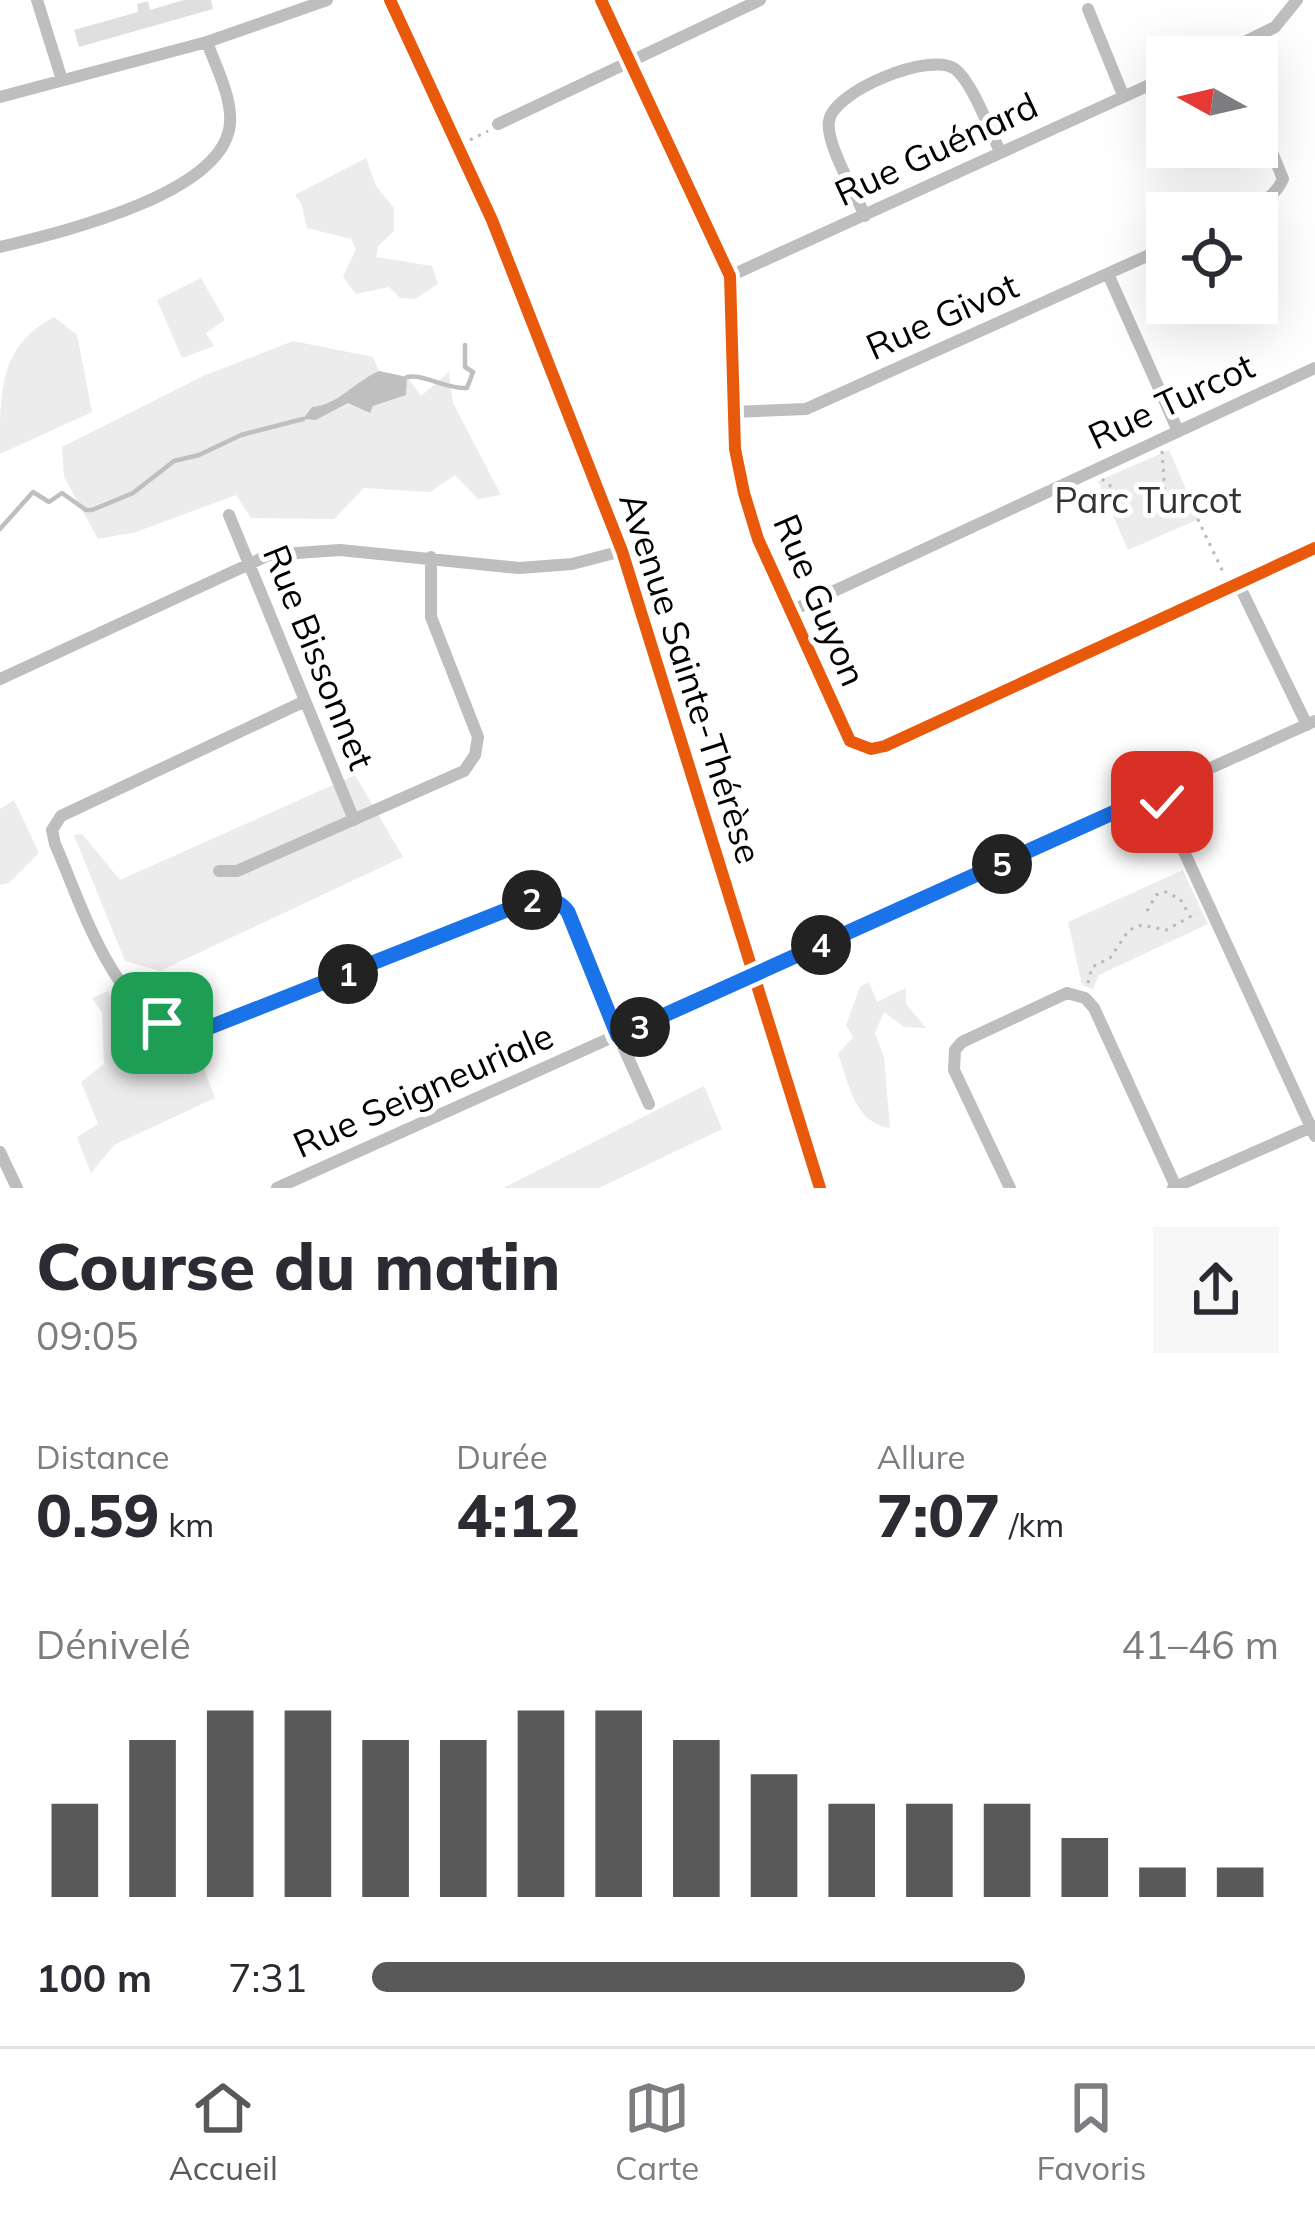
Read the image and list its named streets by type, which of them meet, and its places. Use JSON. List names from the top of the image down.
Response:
{
  "streets": {
    "street": [
      "Rue Guénard",
      "Rue Givot",
      "Rue Turcot",
      "Rue Guyon",
      "Rue Bissonnet",
      "Avenue Sainte-Thérèse",
      "Rue Seigneuriale"
    ]
  },
  "crossings": [
    ["Rue Guénard", "Rue Guyon"],
    ["Rue Givot", "Rue Guyon"],
    ["Rue Turcot", "Rue Guyon"],
    ["Avenue Sainte-Thérèse", "Rue Seigneuriale"]
  ],
  "parks": ["Parc Turcot"],
  "north": "left",
  "page": {
    "pins": [
      "5",
      "2",
      "4",
      "1",
      "3"
    ],
    "heading": ["Course du matin", "09:05"],
    "stats": [
      ["Distance", "0.59 km"],
      ["Durée", "4:12"],
      ["Allure", "7:07 /km"]
    ],
    "chart": ["Dénivelé", "41–46 m"],
    "list": [
      {
        "name": "100 m",
        "note": "7:31"
      }
    ],
    "tabs": ["Accueil", "Carte", "Favoris"]
  }
}
